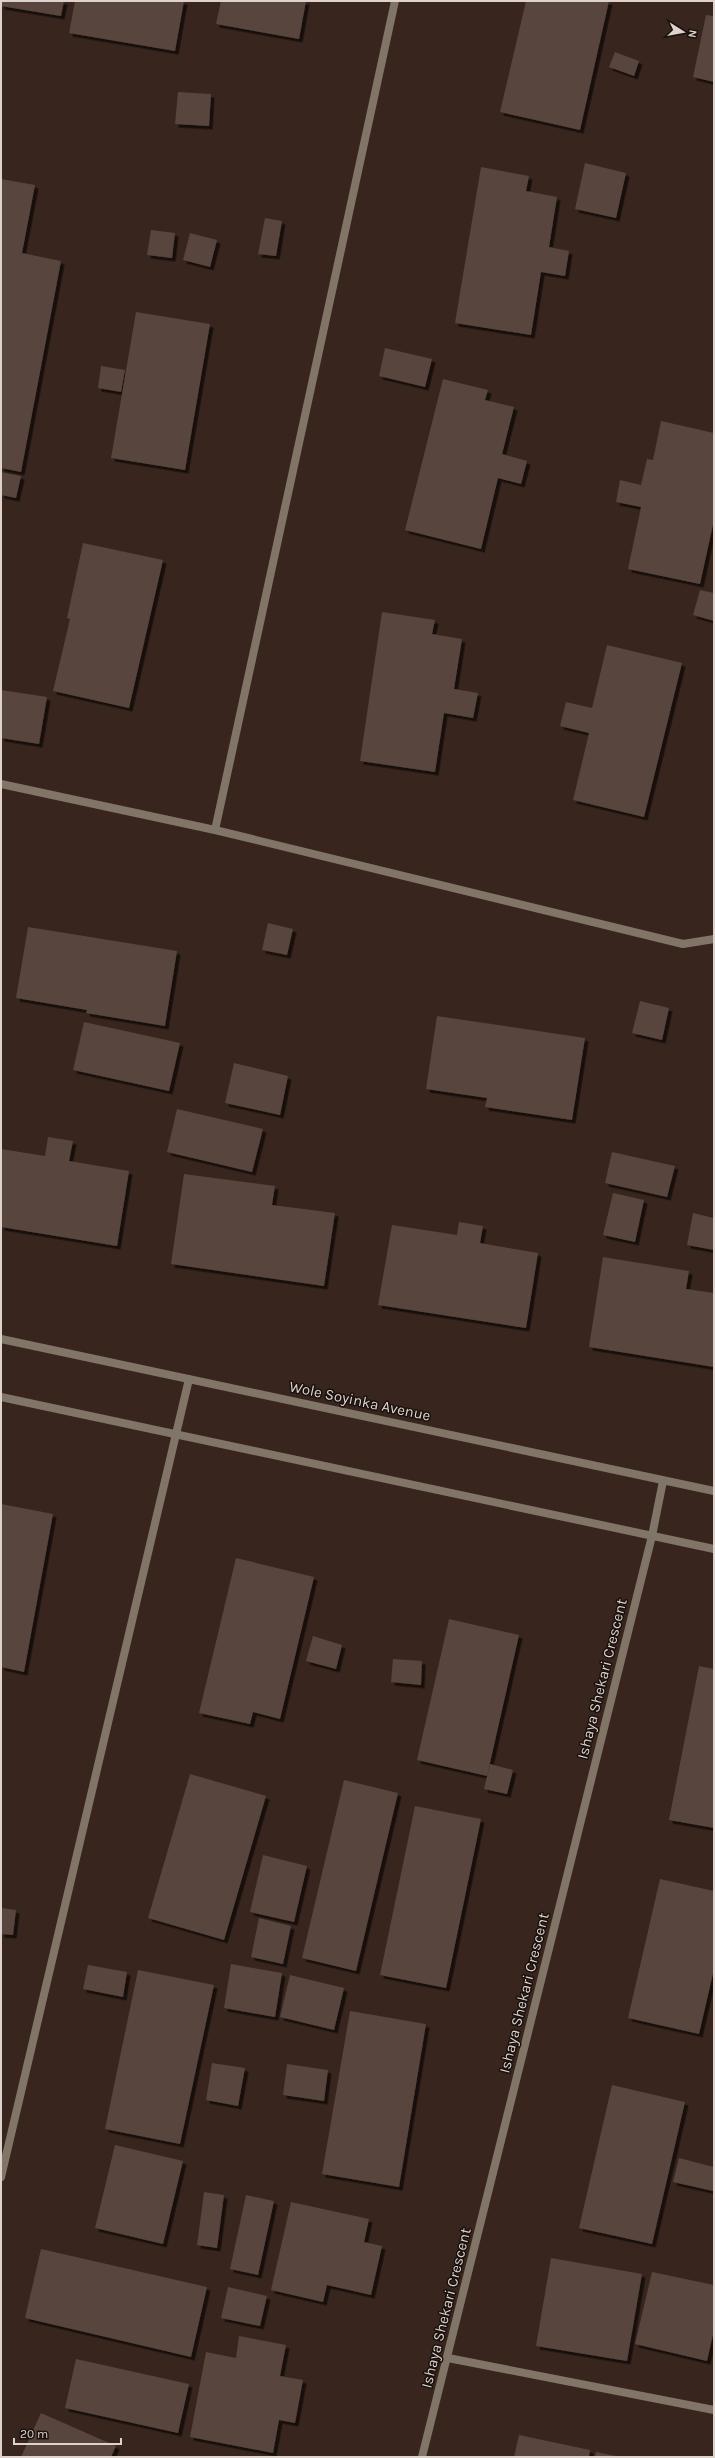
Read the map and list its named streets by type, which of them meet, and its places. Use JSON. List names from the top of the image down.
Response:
{
  "streets": {
    "street": ["Wole Soyinka Avenue", "Ishaya Shekari Crescent"]
  },
  "crossings": [
    ["Wole Soyinka Avenue", "Ishaya Shekari Crescent"]
  ],
  "scale_bar": "20 m",
  "north": "right"
}
